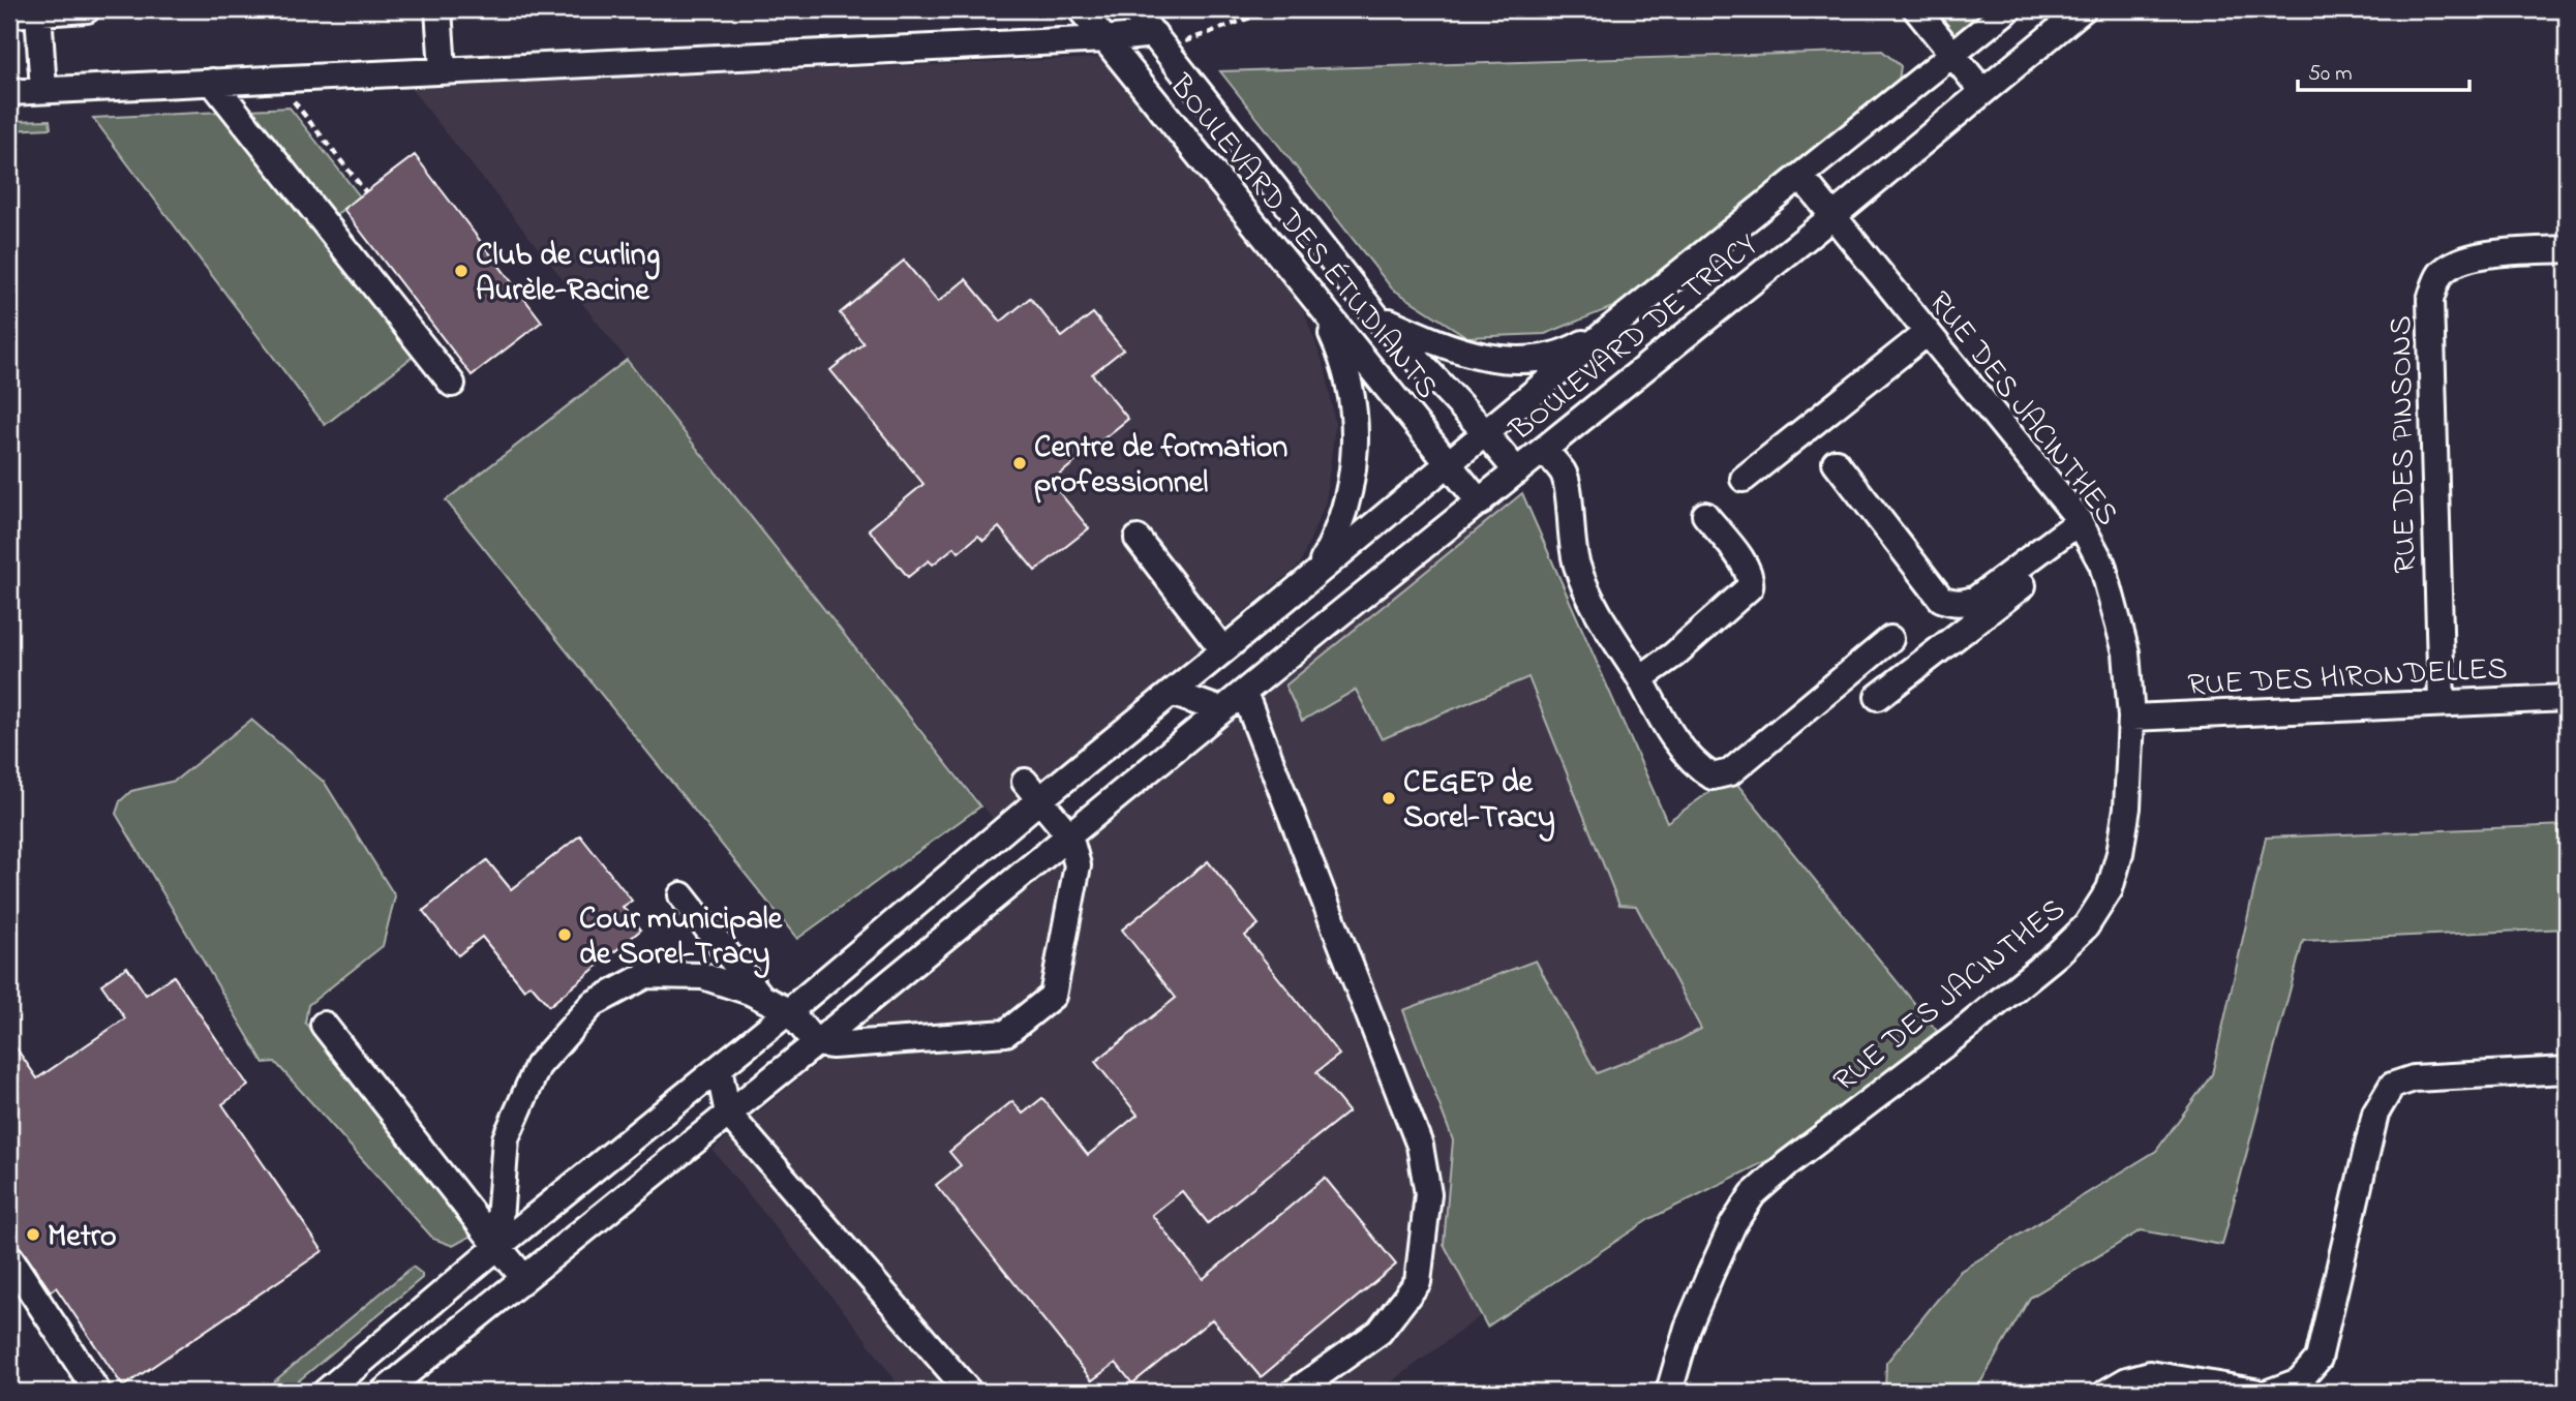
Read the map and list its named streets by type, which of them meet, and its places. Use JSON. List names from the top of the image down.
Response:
{
  "streets": {
    "street": [
      "BOULEVARD DES ÉTUDIANTS",
      "BOULEVARD DE TRACY",
      "RUE DES JACINTHES",
      "RUE DES PINSONS",
      "RUE DES HIRONDELLES"
    ]
  },
  "crossings": [
    ["BOULEVARD DES ÉTUDIANTS", "BOULEVARD DE TRACY"],
    ["BOULEVARD DE TRACY", "RUE DES JACINTHES"],
    ["RUE DES JACINTHES", "RUE DES HIRONDELLES"],
    ["RUE DES PINSONS", "RUE DES HIRONDELLES"]
  ],
  "places": [
    "Club de curling Aurèle-Racine",
    "Centre de formation professionnel",
    "CEGEP de Sorel-Tracy",
    "Cour municipale de Sorel-Tracy",
    "Metro"
  ],
  "scale_bar": "50 m"
}
